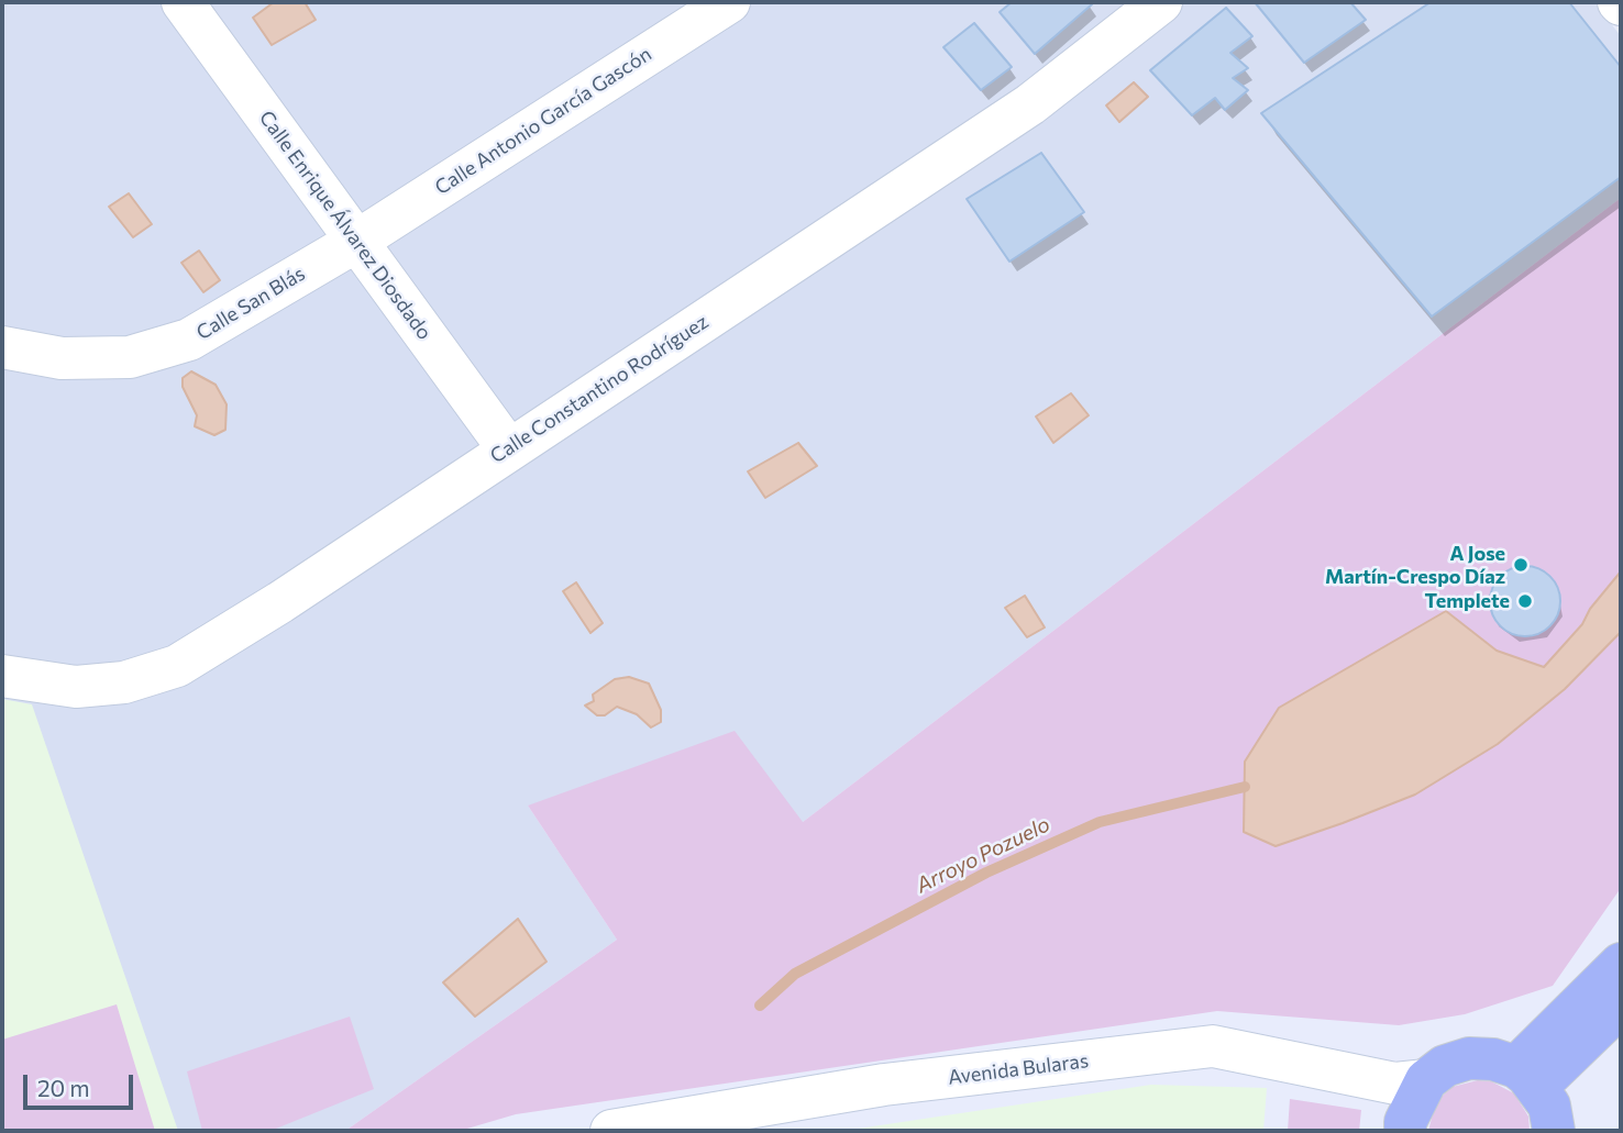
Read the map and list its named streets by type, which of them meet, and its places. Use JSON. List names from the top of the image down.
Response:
{
  "streets": {
    "street": [
      "Calle Antonio García Gascón",
      "Calle Enrique Álvarez Diosdado",
      "Calle San Blás",
      "Calle Constantino Rodríguez",
      "Avenida Bularas"
    ]
  },
  "crossings": [
    ["Calle Antonio García Gascón", "Calle Enrique Álvarez Diosdado"],
    ["Calle Antonio García Gascón", "Calle San Blás"],
    ["Calle Enrique Álvarez Diosdado", "Calle San Blás"],
    ["Calle Enrique Álvarez Diosdado", "Calle Constantino Rodríguez"]
  ],
  "water": ["Arroyo Pozuelo"],
  "places": ["A Jose Martín-Crespo Díaz", "Templete"],
  "scale_bar": "20 m"
}
